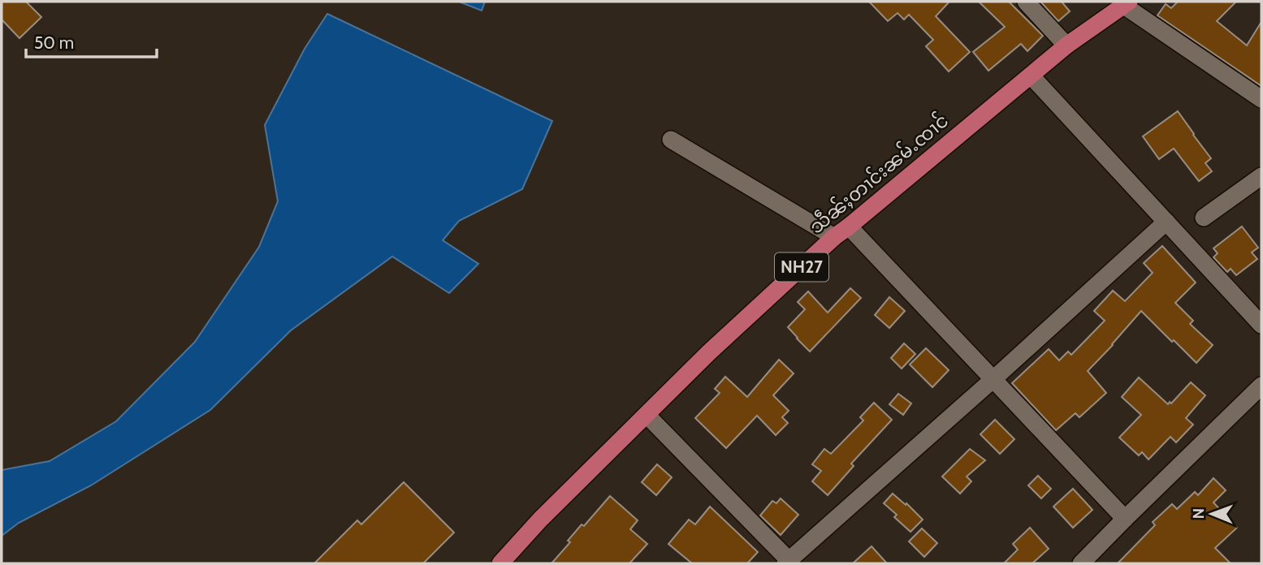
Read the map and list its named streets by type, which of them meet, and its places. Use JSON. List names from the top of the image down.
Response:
{
  "streets": {
    "highway": ["သဵၼ်ႈတၢင်းၼမ်ႉၸၢင်", "NH27"]
  },
  "scale_bar": "50 m",
  "north": "left"
}
